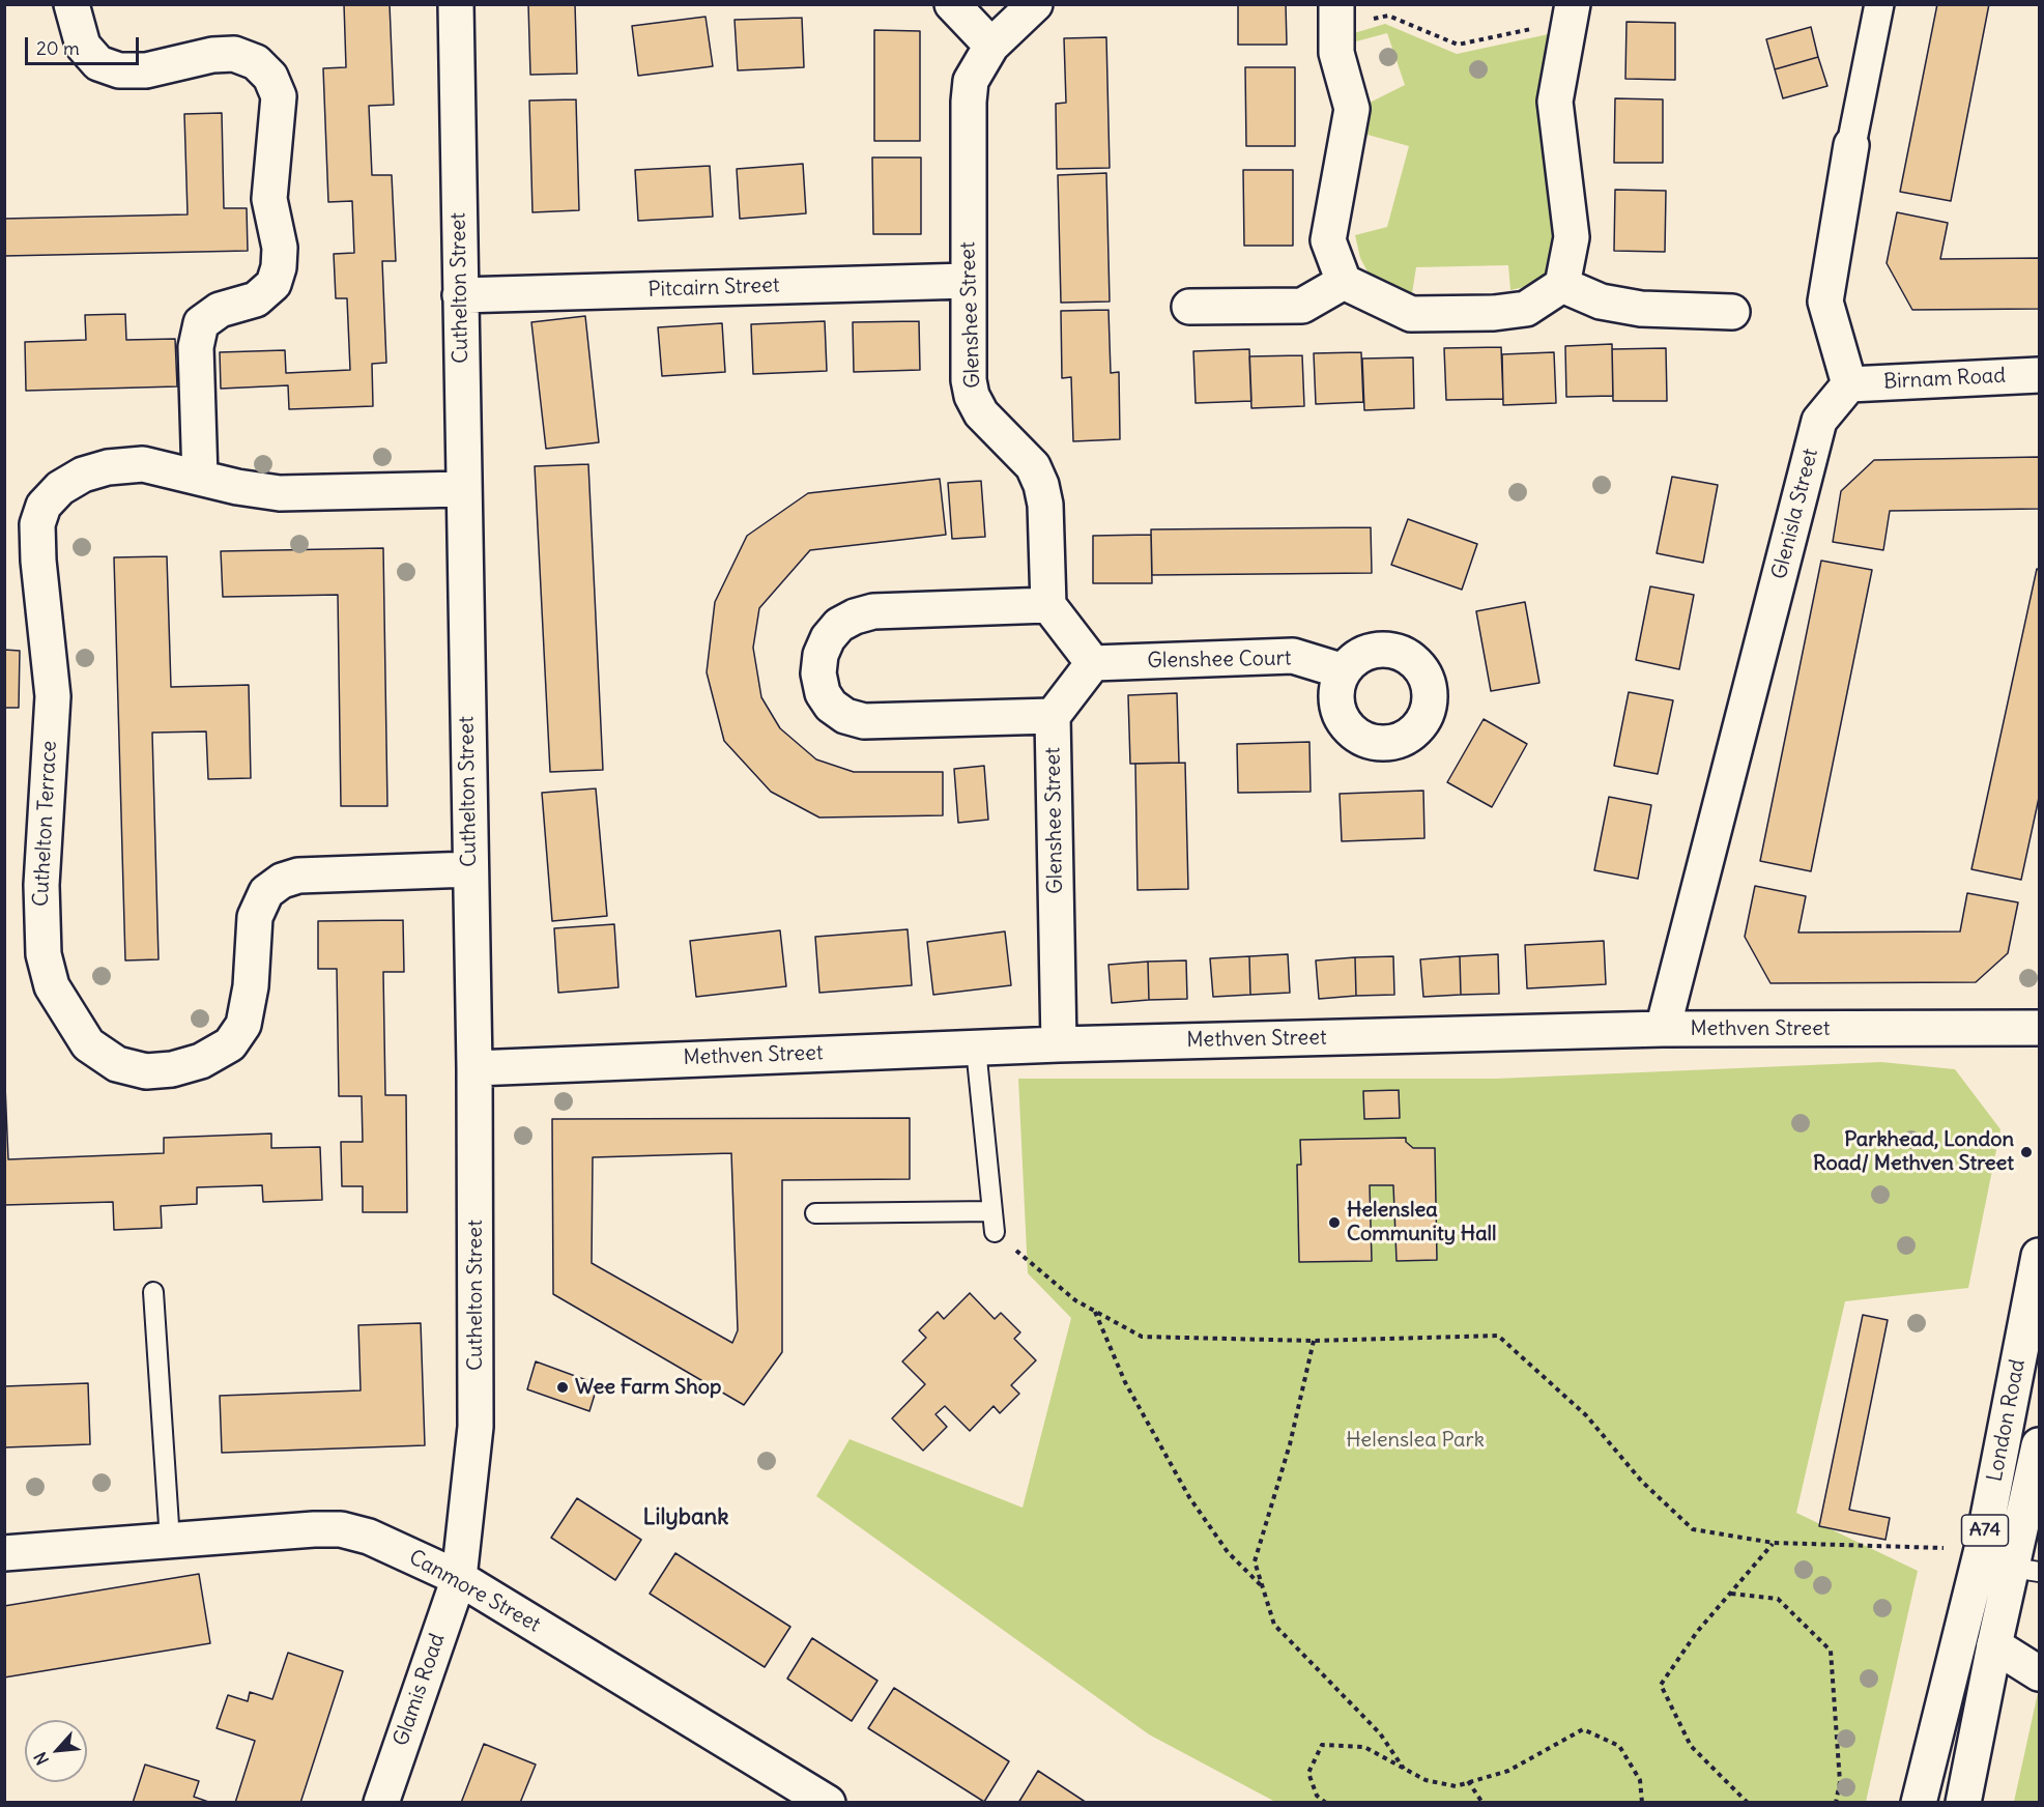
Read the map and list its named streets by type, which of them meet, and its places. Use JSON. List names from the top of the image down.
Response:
{
  "streets": {
    "street": [
      "Cuthelton Street",
      "Pitcairn Street",
      "Glenshee Street",
      "Birnam Road",
      "Glenisla Street",
      "Glenshee Court",
      "Cuthelton Terrace",
      "Methven Street",
      "London Road",
      "A74",
      "Canmore Street",
      "Glamis Road"
    ]
  },
  "crossings": [
    ["Cuthelton Street", "Pitcairn Street"],
    ["Cuthelton Street", "Cuthelton Terrace"],
    ["Cuthelton Street", "Methven Street"],
    ["Cuthelton Street", "Canmore Street"],
    ["Cuthelton Street", "Glamis Road"],
    ["Pitcairn Street", "Glenshee Street"],
    ["Glenshee Street", "Methven Street"],
    ["Birnam Road", "Glenisla Street"],
    ["Glenisla Street", "Methven Street"],
    ["Canmore Street", "Glamis Road"]
  ],
  "districts": ["Lilybank"],
  "parks": ["Helenslea Park"],
  "places": ["Parkhead, London Road/ Methven Street", "Helenslea Community Hall", "Wee Farm Shop"],
  "scale_bar": "20 m",
  "north": "bottom left"
}
